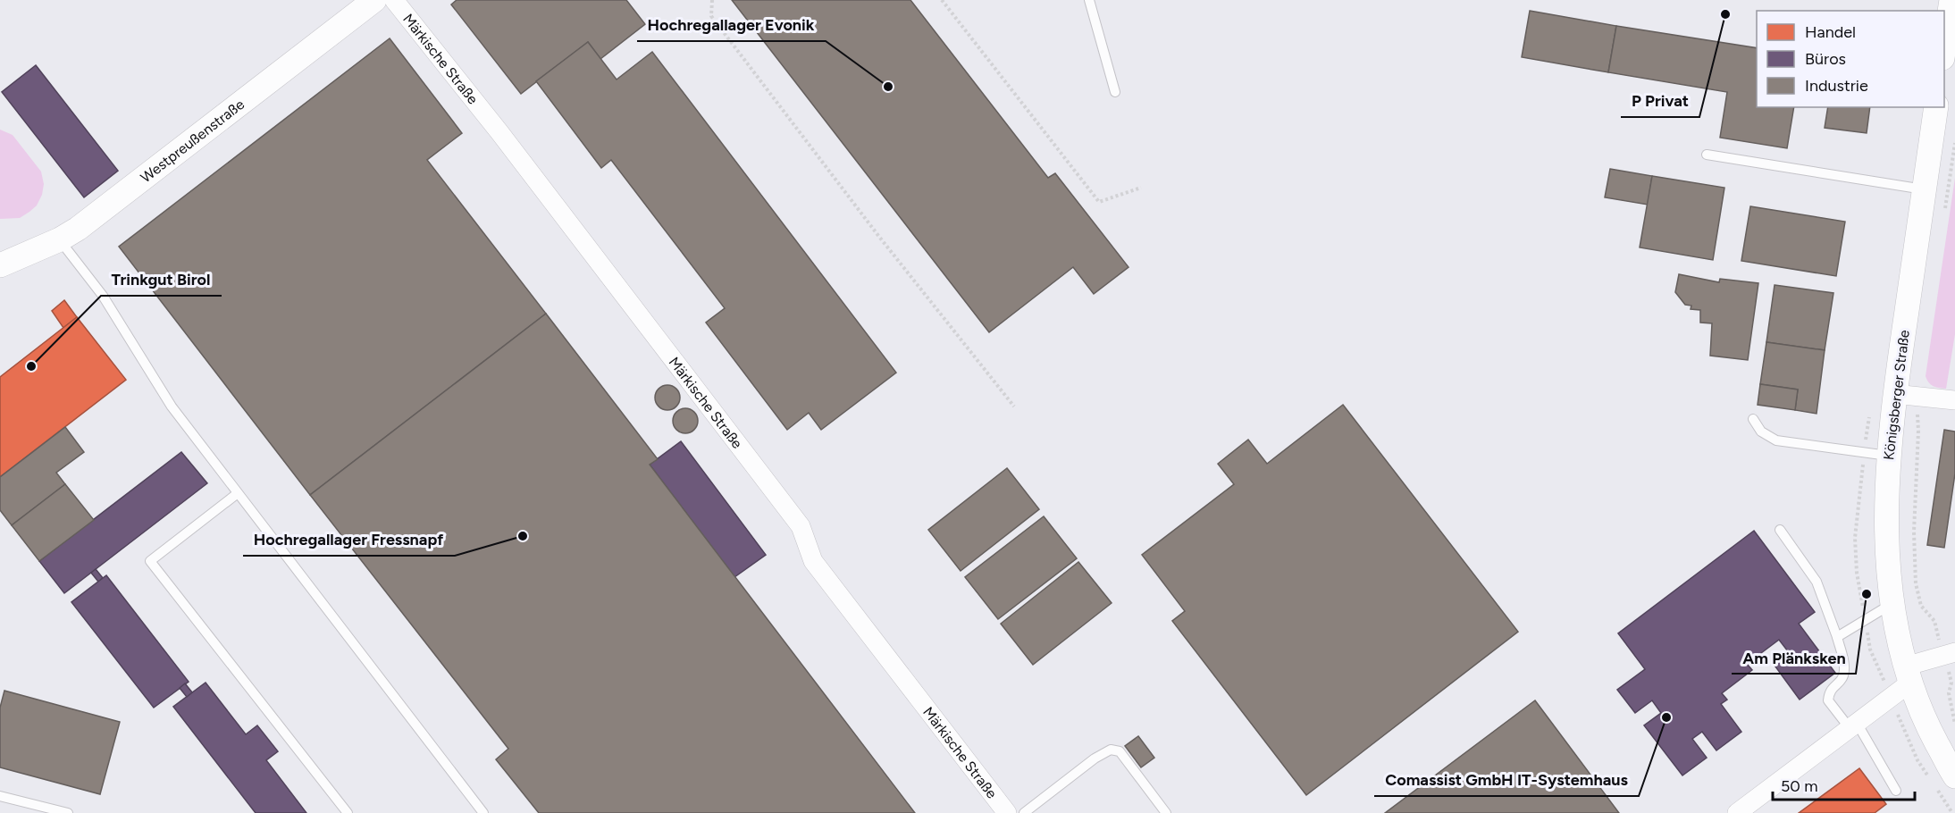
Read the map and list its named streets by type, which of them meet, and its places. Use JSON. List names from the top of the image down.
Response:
{
  "streets": {
    "street": ["Märkische Straße", "Westpreußenstraße", "Königsberger Straße"]
  },
  "places": [
    "P Privat",
    "Hochregallager Evonik",
    "Trinkgut Birol",
    "Hochregallager Fressnapf",
    "Am Plänksken",
    "Comassist GmbH IT-Systemhaus"
  ],
  "legend": ["Handel", "Büros", "Industrie"],
  "scale_bar": "50 m"
}
